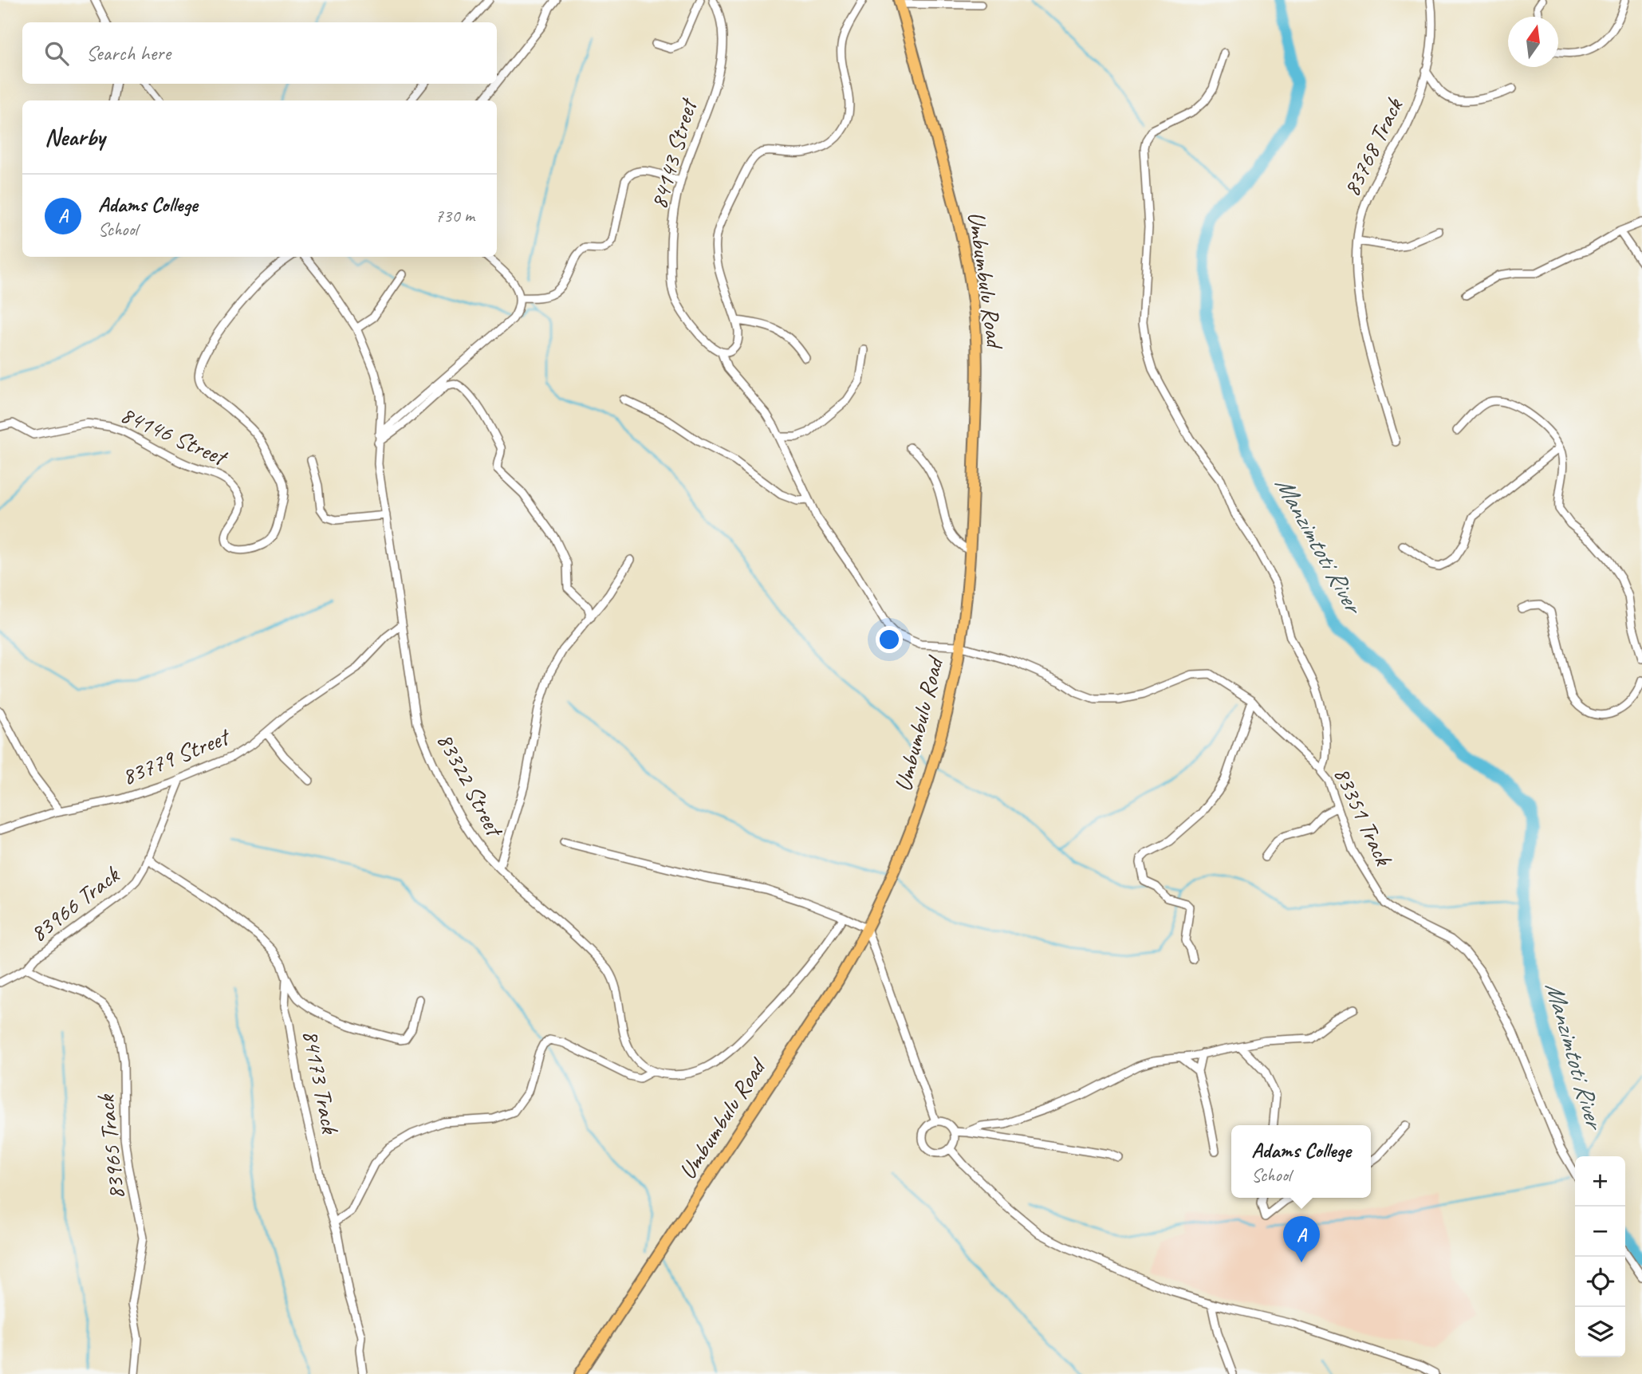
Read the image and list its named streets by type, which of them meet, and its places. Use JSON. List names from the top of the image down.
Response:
{
  "streets": {
    "main road": ["Umbumbulu Road"],
    "street": [
      "83768 Track",
      "84143 Street",
      "84146 Street",
      "83779 Street",
      "83322 Street",
      "83351 Track",
      "83966 Track",
      "84173 Track",
      "83965 Track"
    ]
  },
  "crossings": [
    ["84143 Street", "83351 Track"],
    ["Umbumbulu Road", "83351 Track"],
    ["83779 Street", "83322 Street"],
    ["83779 Street", "83966 Track"],
    ["83966 Track", "84173 Track"],
    ["83966 Track", "83965 Track"]
  ],
  "water": ["Manzimtoti River"],
  "north": "top",
  "page": {
    "search": "Search here",
    "heading": "Nearby",
    "list": [
      {
        "mark": "A",
        "name": "Adams College",
        "note": "School",
        "value": "730 m"
      }
    ],
    "popup": ["Adams College", "School"],
    "map_buttons": ["+", "−"],
    "pins": "A"
  }
}
